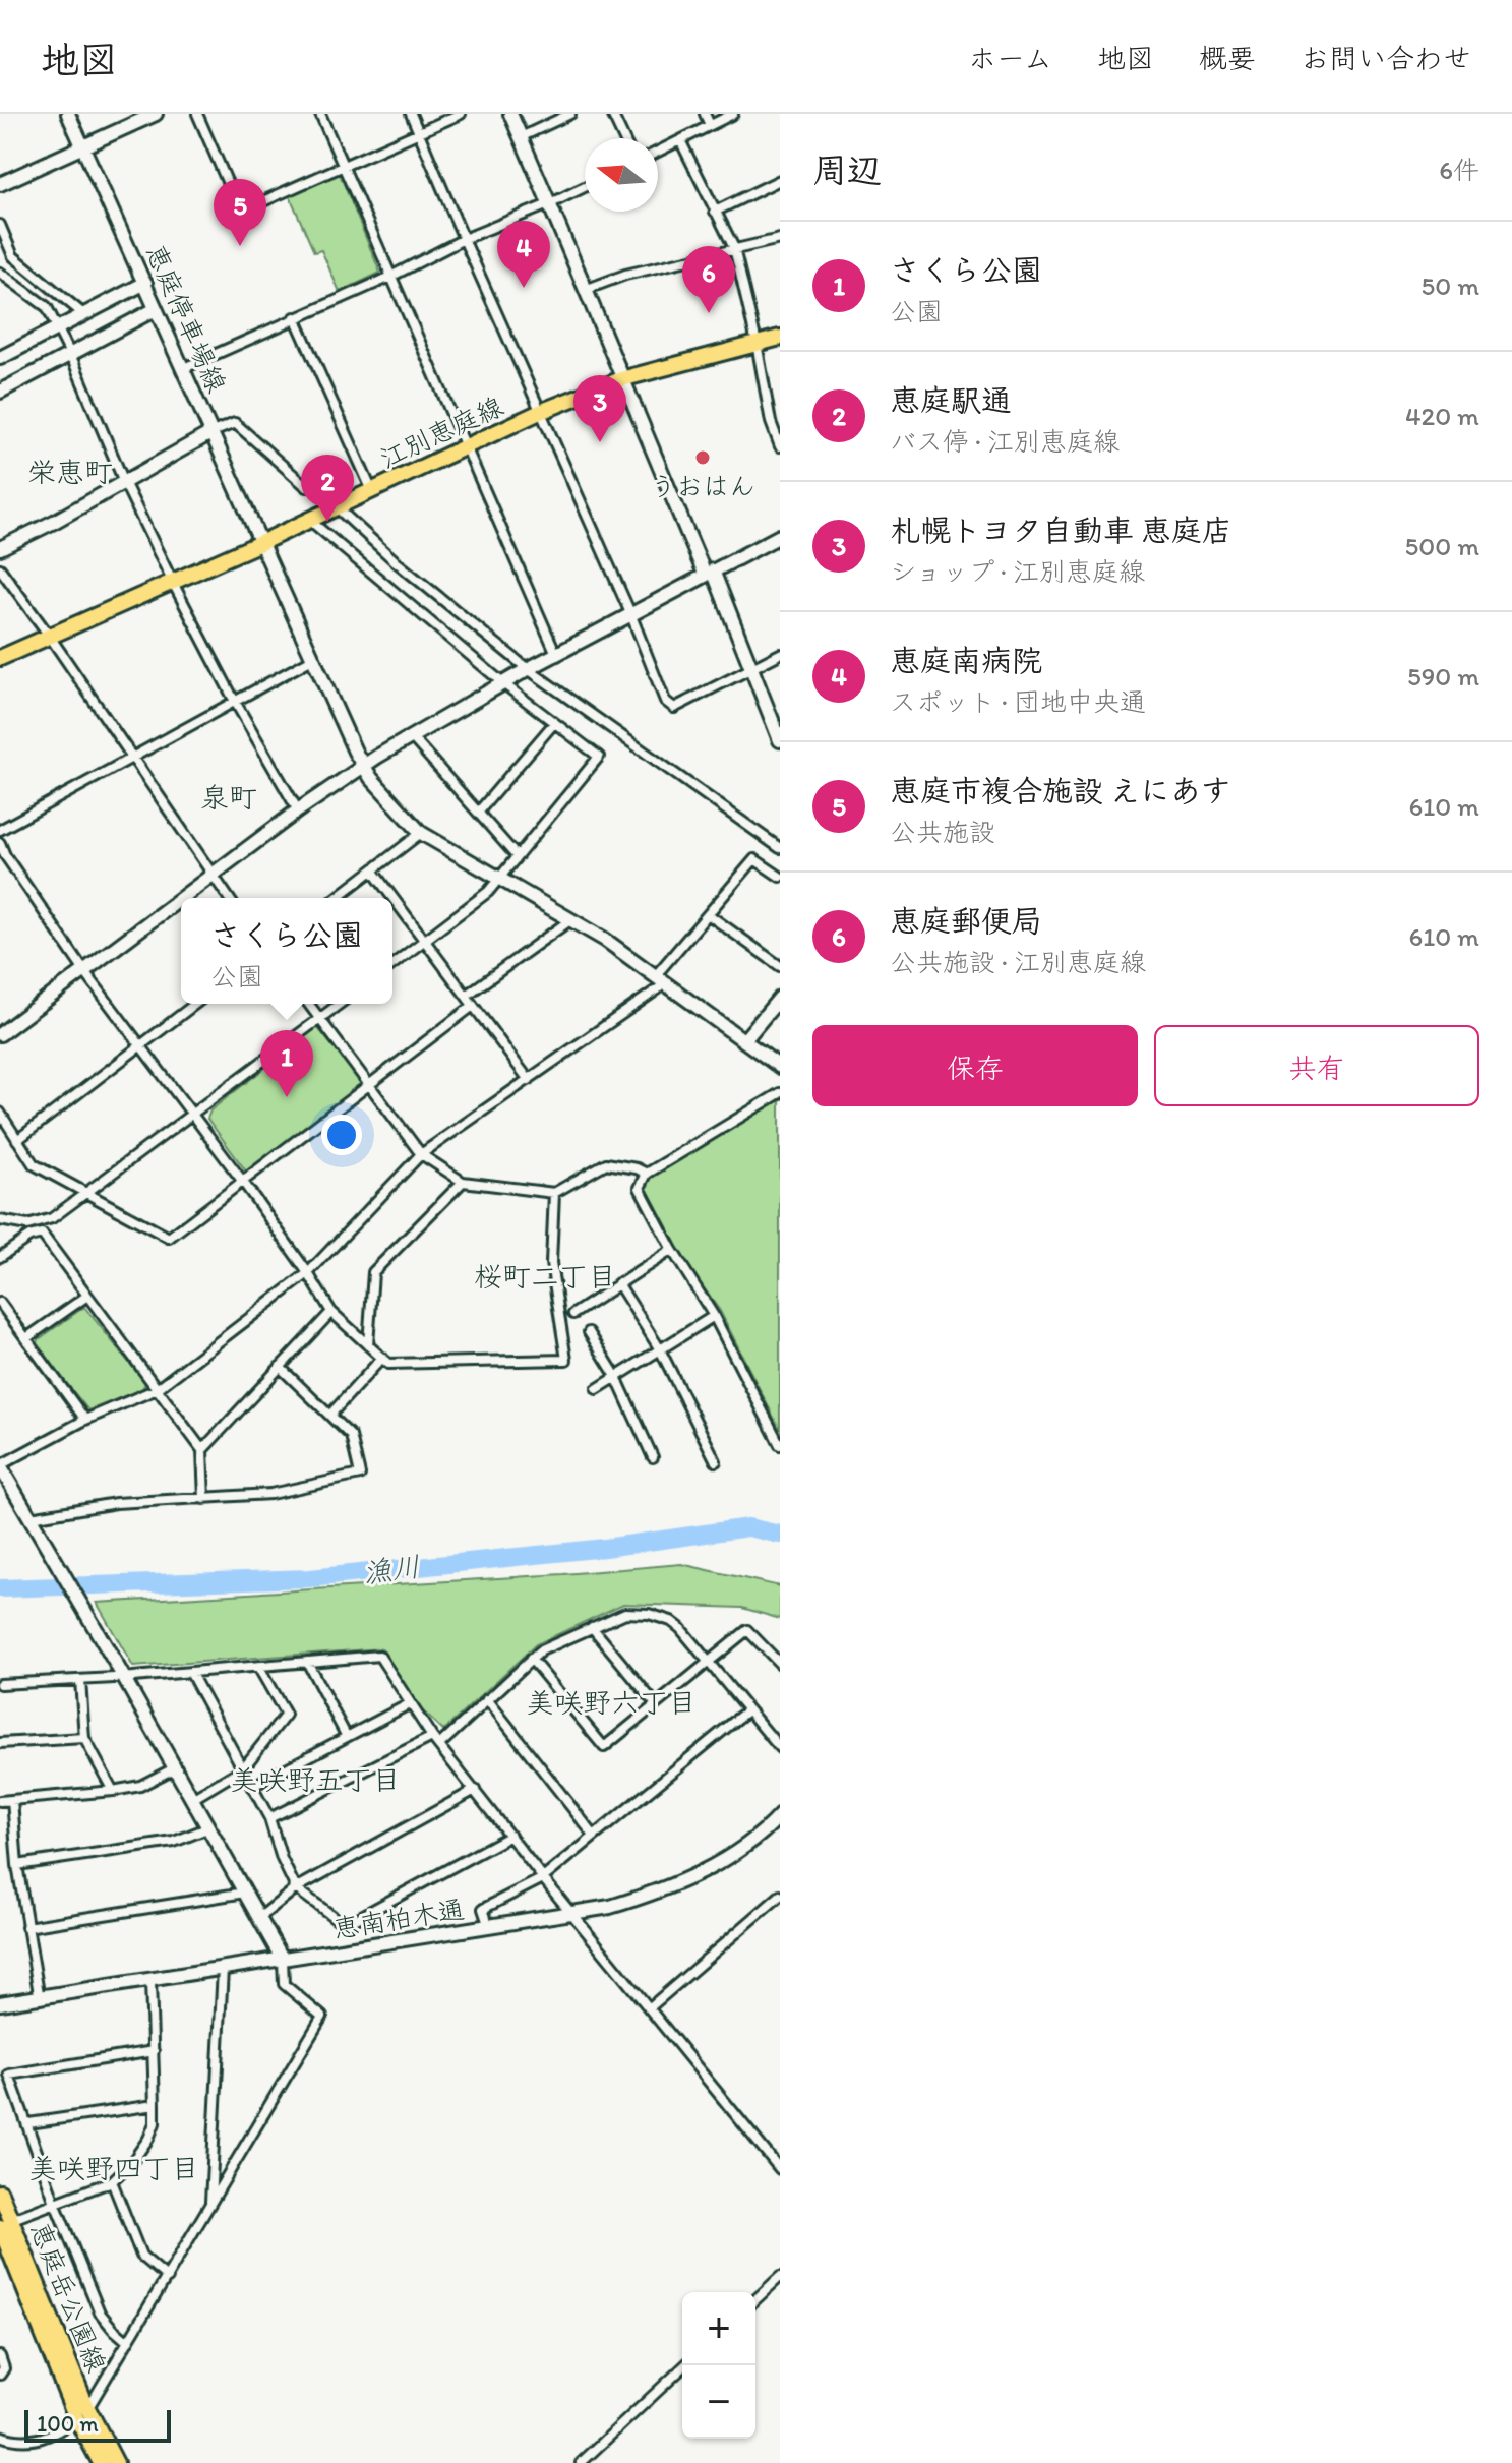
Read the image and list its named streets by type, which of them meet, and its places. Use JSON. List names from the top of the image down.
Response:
{
  "streets": {
    "main road": ["江別恵庭線", "恵庭岳公園線"],
    "street": ["恵庭停車場線", "恵南柏木通"]
  },
  "crossings": [
    ["恵庭停車場線", "江別恵庭線"]
  ],
  "districts": [
    "栄恵町",
    "泉町",
    "桜町二丁目",
    "美咲野六丁目",
    "美咲野五丁目",
    "美咲野四丁目"
  ],
  "water": ["漁川"],
  "places": ["うおはん"],
  "scale_bar": "100 m",
  "north": "left",
  "page": {
    "header": "地図",
    "nav": [
      "ホーム",
      "地図",
      "概要",
      "お問い合わせ"
    ],
    "heading": ["周辺", "6件"],
    "pins": [
      "5",
      "4",
      "6",
      "3",
      "2",
      "1"
    ],
    "list": [
      {
        "mark": "1",
        "name": "さくら公園",
        "note": "公園",
        "value": "50 m"
      },
      {
        "mark": "2",
        "name": "恵庭駅通",
        "note": "バス停 · 江別恵庭線",
        "value": "420 m"
      },
      {
        "mark": "3",
        "name": "札幌トヨタ自動車 恵庭店",
        "note": "ショップ · 江別恵庭線",
        "value": "500 m"
      },
      {
        "mark": "4",
        "name": "恵庭南病院",
        "note": "スポット · 団地中央通",
        "value": "590 m"
      },
      {
        "mark": "5",
        "name": "恵庭市複合施設 えにあす",
        "note": "公共施設",
        "value": "610 m"
      },
      {
        "mark": "6",
        "name": "恵庭郵便局",
        "note": "公共施設 · 江別恵庭線",
        "value": "610 m"
      }
    ],
    "popup": ["さくら公園", "公園"],
    "buttons": ["保存", "共有"],
    "map_buttons": ["+", "−"],
    "scale": "100 m"
  }
}
